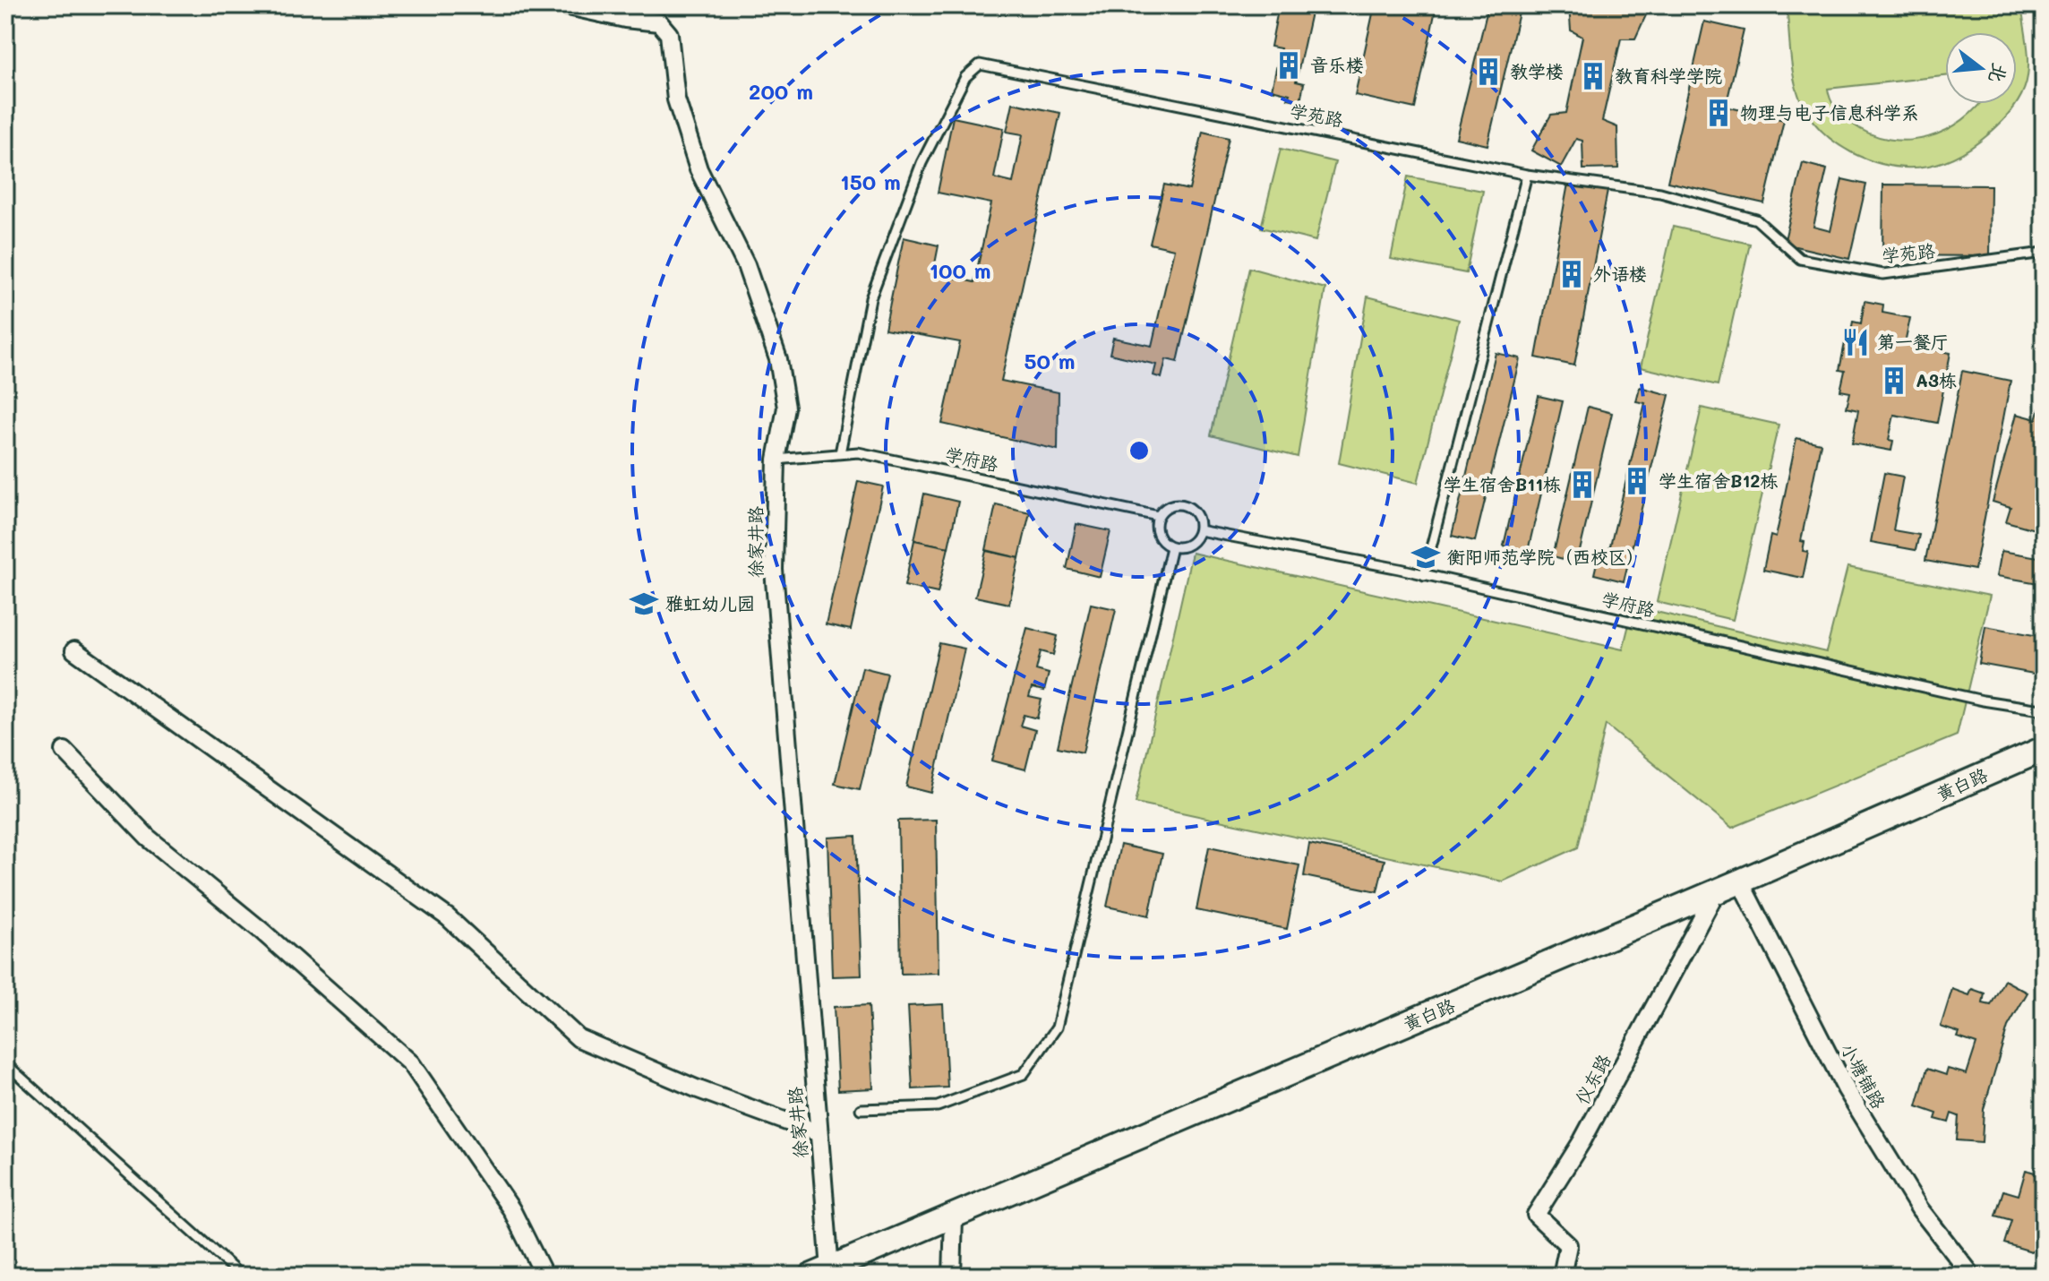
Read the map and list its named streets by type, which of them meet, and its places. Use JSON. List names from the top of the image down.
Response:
{
  "streets": {
    "main road": ["黄白路"],
    "street": ["徐家井路", "小塘铺路", "仪东路"],
    "lane": ["学苑路", "学府路"]
  },
  "crossings": [
    ["学苑路", "学府路"],
    ["学府路", "徐家井路"],
    ["徐家井路", "黄白路"],
    ["黄白路", "小塘铺路"],
    ["黄白路", "仪东路"]
  ],
  "places": {
    "building": [
      "音乐楼",
      "教学楼",
      "教育科学学院",
      "物理与电子信息科学系",
      "外语楼",
      "A3栋",
      "学生宿舍B12栋",
      "学生宿舍B11栋"
    ],
    "restaurant": ["第一餐厅"],
    "school or university": ["衡阳师范学院（西校区）", "雅虹幼儿园"]
  },
  "north": "right",
  "rings": [
    "200 m",
    "150 m",
    "100 m",
    "50 m"
  ]
}
